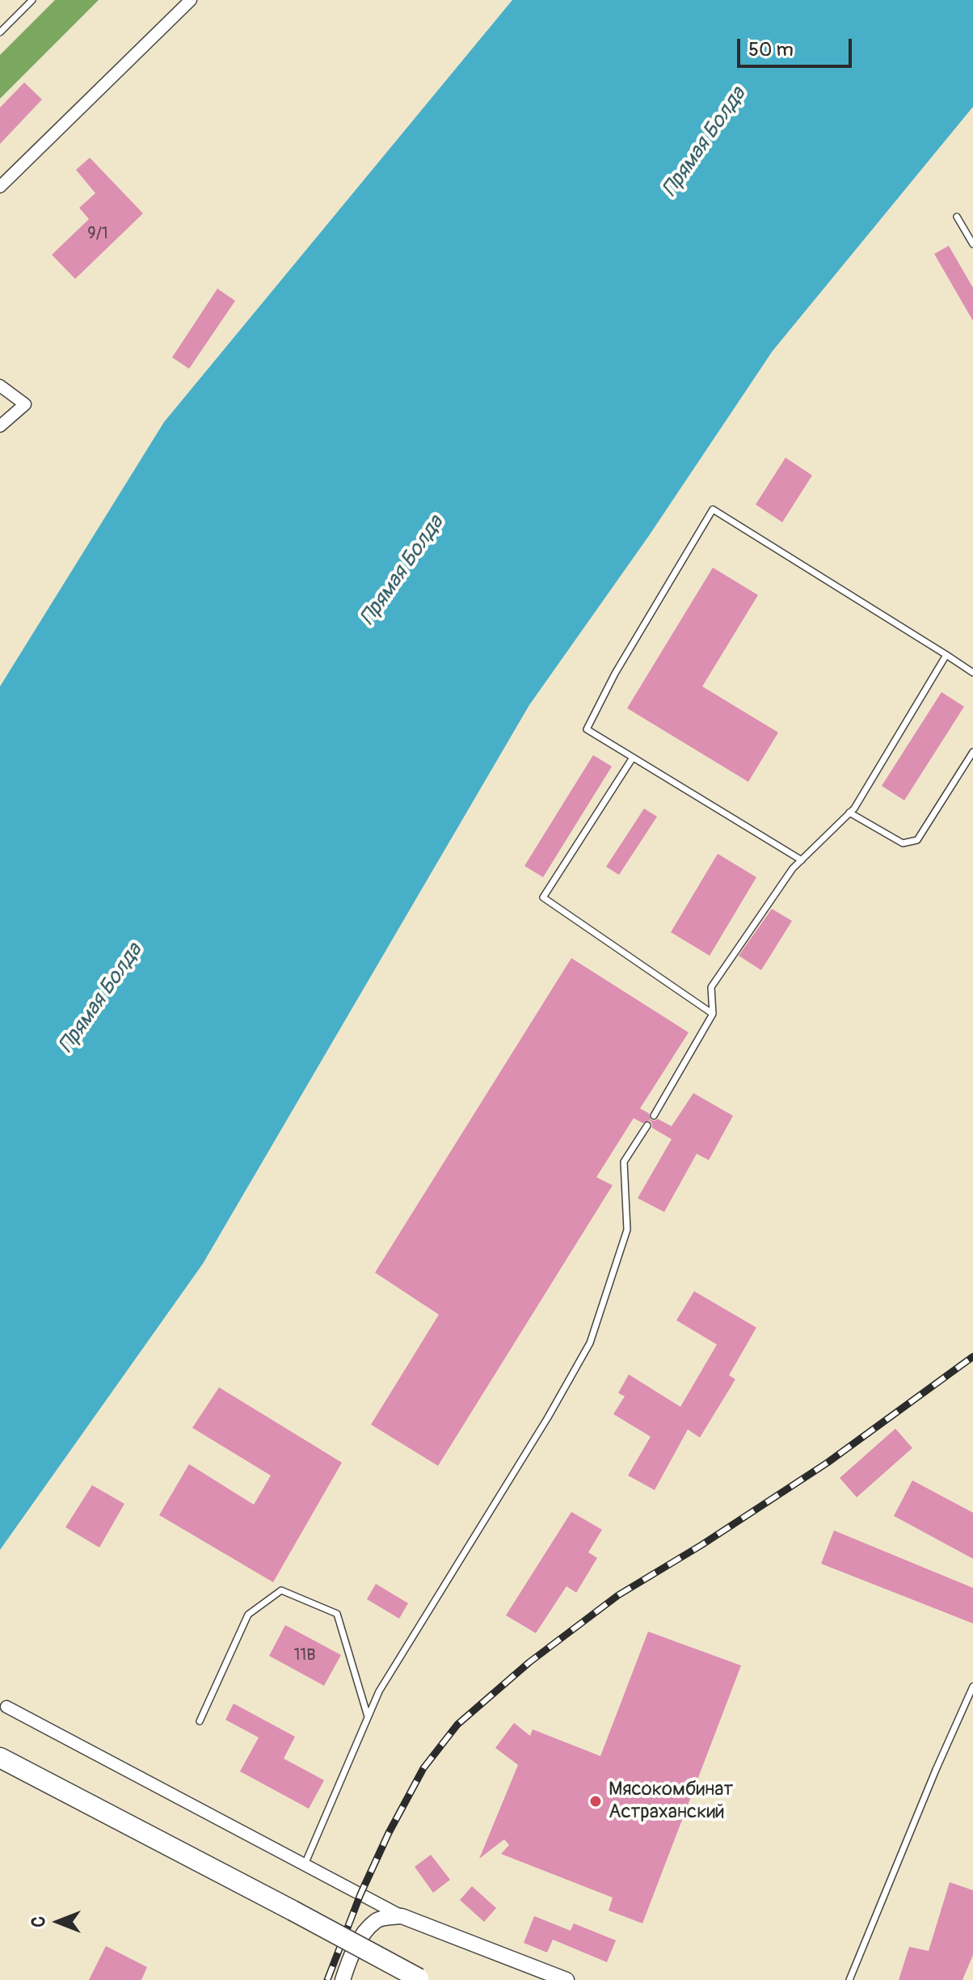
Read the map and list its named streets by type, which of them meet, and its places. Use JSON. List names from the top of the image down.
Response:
{
  "water": ["Прямая Болда"],
  "places": ["Мясокомбинат Астраханский"],
  "house_numbers": ["9/1", "11В"],
  "scale_bar": "50 m",
  "north": "left"
}
